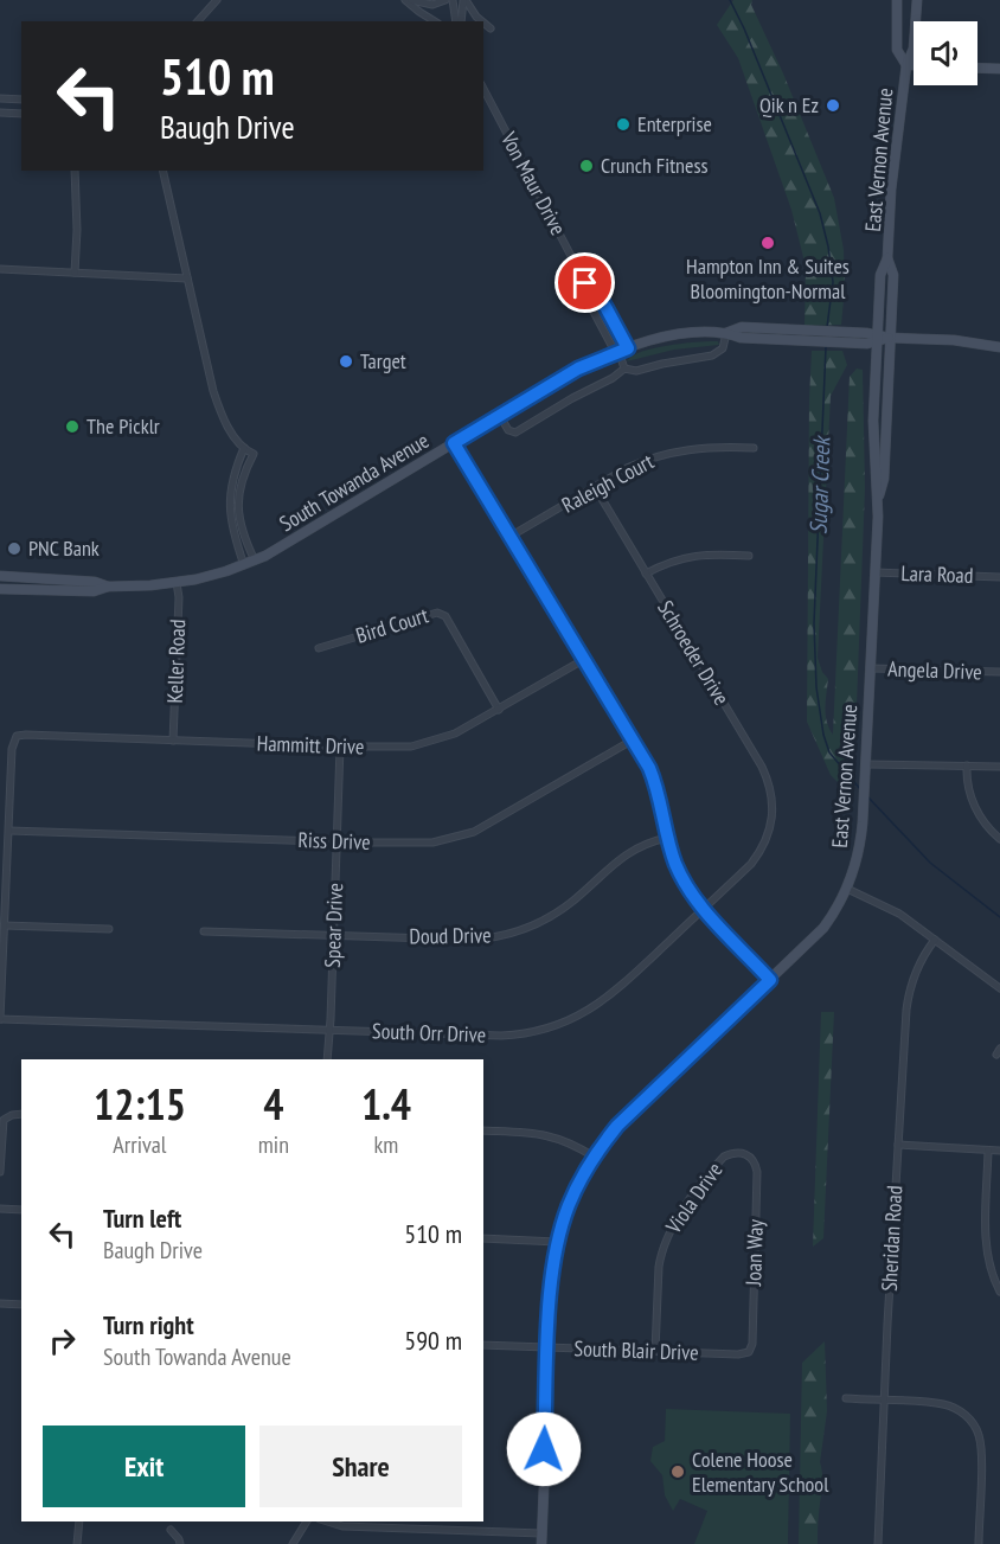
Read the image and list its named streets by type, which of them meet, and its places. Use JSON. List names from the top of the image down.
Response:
{
  "streets": {
    "main road": ["East Vernon Avenue", "South Towanda Avenue"],
    "street": [
      "Von Maur Drive",
      "Raleigh Court",
      "Lara Road",
      "Bird Court",
      "Schroeder Drive",
      "Keller Road",
      "Angela Drive",
      "Hammitt Drive",
      "Riss Drive",
      "Spear Drive",
      "Doud Drive",
      "South Orr Drive",
      "Viola Drive",
      "Sheridan Road",
      "Joan Way",
      "South Blair Drive"
    ]
  },
  "crossings": [
    ["East Vernon Avenue", "South Towanda Avenue"],
    ["East Vernon Avenue", "Lara Road"],
    ["East Vernon Avenue", "Angela Drive"],
    ["East Vernon Avenue", "South Blair Drive"],
    ["Von Maur Drive", "South Towanda Avenue"],
    ["South Towanda Avenue", "Keller Road"],
    ["Raleigh Court", "Schroeder Drive"],
    ["Bird Court", "Hammitt Drive"],
    ["Schroeder Drive", "South Orr Drive"],
    ["Keller Road", "Hammitt Drive"],
    ["Hammitt Drive", "Riss Drive"],
    ["Hammitt Drive", "Spear Drive"],
    ["Riss Drive", "Spear Drive"],
    ["Spear Drive", "Doud Drive"],
    ["Spear Drive", "South Orr Drive"],
    ["Viola Drive", "Joan Way"],
    ["Viola Drive", "South Blair Drive"],
    ["Joan Way", "South Blair Drive"]
  ],
  "water": ["Sugar Creek"],
  "places": [
    "Qik n Ez",
    "Enterprise",
    "Crunch Fitness",
    "Hampton Inn & Suites Bloomington-Normal",
    "Target",
    "The Picklr",
    "PNC Bank",
    "Colene Hoose Elementary School"
  ],
  "page": {
    "turn": ["510 m", "Baugh Drive"],
    "eta": [
      "12:15",
      "Arrival",
      "4",
      "min",
      "1.4",
      "km"
    ],
    "list": [
      {
        "name": "Turn left",
        "note": "Baugh Drive",
        "value": "510 m"
      },
      {
        "name": "Turn right",
        "note": "South Towanda Avenue",
        "value": "590 m"
      }
    ],
    "buttons": ["Exit", "Share"]
  }
}
